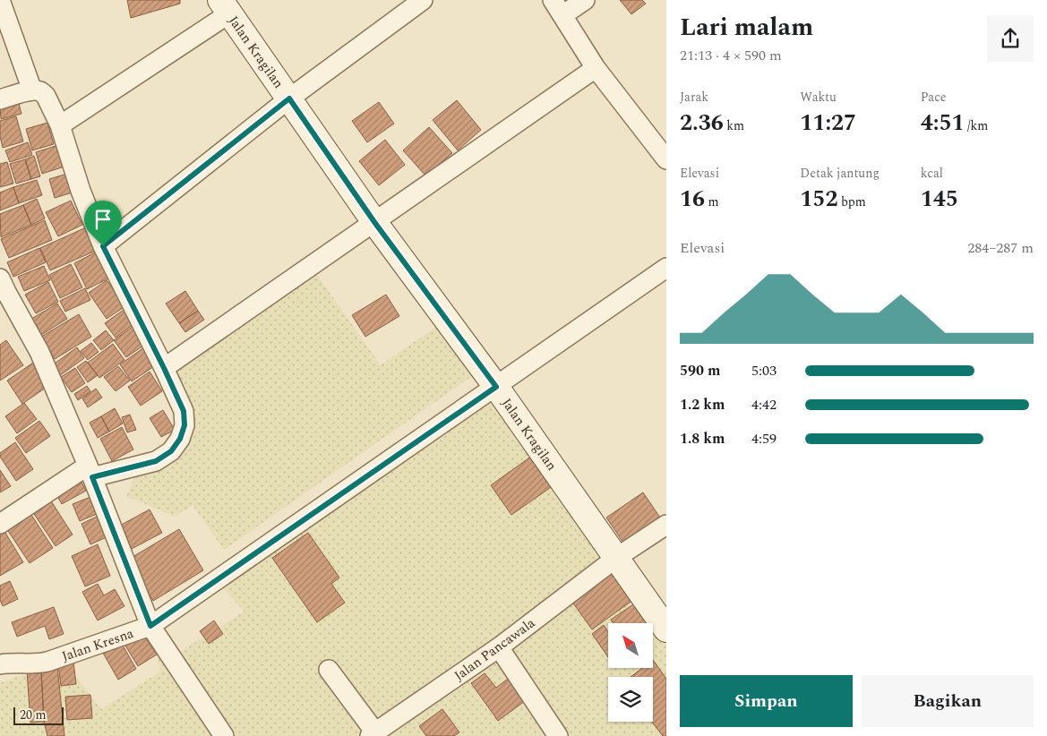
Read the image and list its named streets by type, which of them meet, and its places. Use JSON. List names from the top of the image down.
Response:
{
  "streets": {
    "street": ["Jalan Kragilan", "Jalan Kresna", "Jalan Pancawala"]
  },
  "crossings": [
    ["Jalan Kragilan", "Jalan Kresna"],
    ["Jalan Kragilan", "Jalan Pancawala"]
  ],
  "scale_bar": "20 m",
  "north": "top left",
  "page": {
    "heading": ["Lari malam", "21:13 · 4 × 590 m"],
    "stats": [
      ["Jarak", "2.36 km"],
      ["Waktu", "11:27"],
      ["Pace", "4:51 /km"],
      ["Elevasi", "16 m"],
      ["Detak jantung", "152 bpm"],
      ["kcal", "145"]
    ],
    "chart": ["Elevasi", "284–287 m"],
    "list": [
      {
        "name": "590 m",
        "note": "5:03"
      },
      {
        "name": "1.2 km",
        "note": "4:42"
      },
      {
        "name": "1.8 km",
        "note": "4:59"
      }
    ],
    "buttons": ["Simpan", "Bagikan"],
    "scale": "20 m"
  }
}
